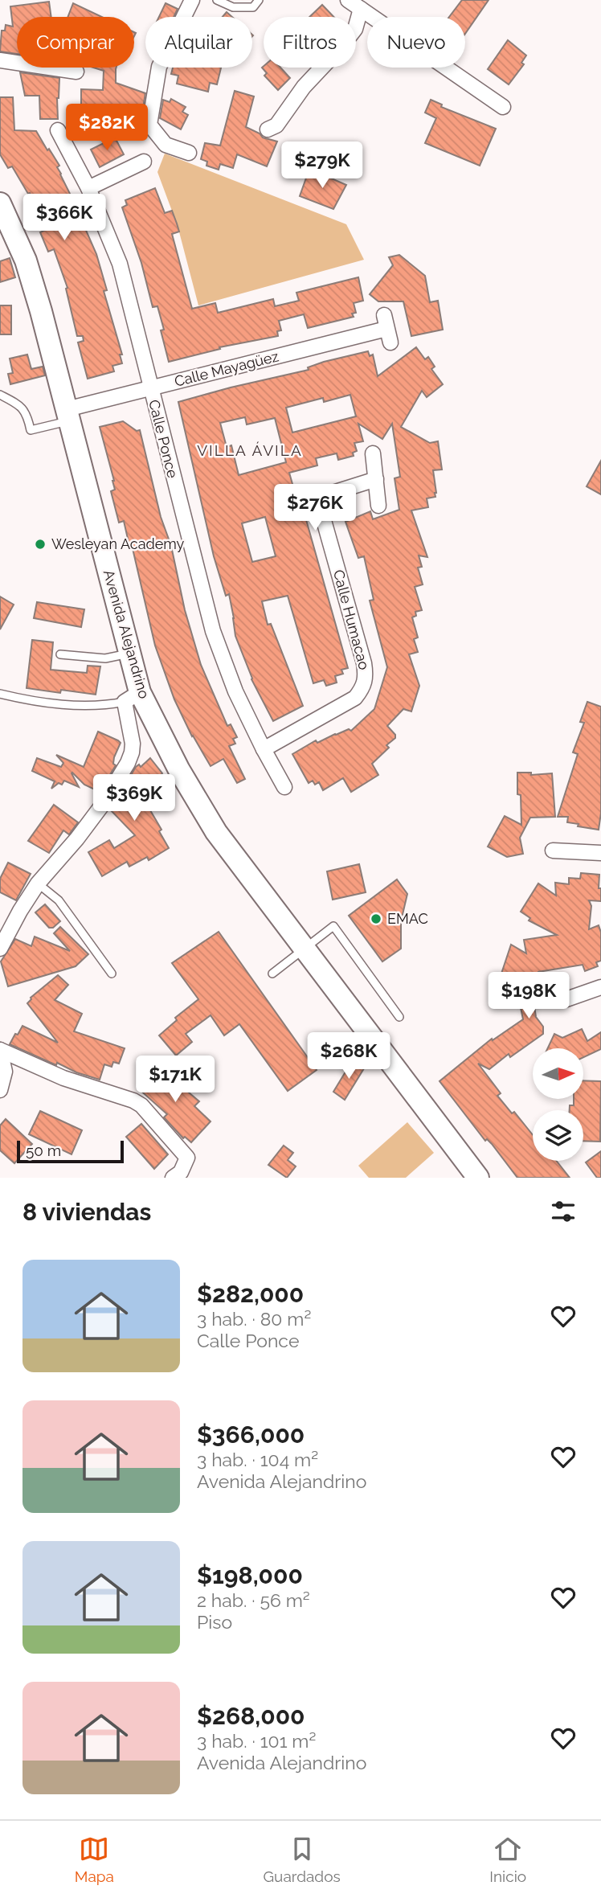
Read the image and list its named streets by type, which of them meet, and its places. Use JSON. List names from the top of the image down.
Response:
{
  "streets": {
    "street": [
      "Calle Mayagüez",
      "Calle Ponce",
      "Calle Humacao",
      "Avenida Alejandrino"
    ]
  },
  "crossings": [
    ["Calle Mayagüez", "Calle Ponce"],
    ["Calle Mayagüez", "Avenida Alejandrino"],
    ["Calle Ponce", "Calle Humacao"]
  ],
  "districts": ["VILLA ÁVILA"],
  "places": ["Wesleyan Academy", "EMAC"],
  "scale_bar": "50 m",
  "north": "right",
  "page": {
    "chip": [
      "Comprar",
      "Alquilar",
      "Filtros",
      "Nuevo"
    ],
    "price": [
      "$282K",
      "$279K",
      "$366K",
      "$276K",
      "$369K",
      "$198K",
      "$268K",
      "$171K"
    ],
    "scale": "50 m",
    "heading": "8 viviendas",
    "list": [
      {
        "name": "$282,000",
        "note": "3 hab. · 80 m² · Calle Ponce"
      },
      {
        "name": "$366,000",
        "note": "3 hab. · 104 m² · Avenida Alejandrino"
      },
      {
        "name": "$198,000",
        "note": "2 hab. · 56 m² · Piso"
      },
      {
        "name": "$268,000",
        "note": "3 hab. · 101 m² · Avenida Alejandrino"
      }
    ],
    "tabs": ["Mapa", "Guardados", "Inicio"]
  }
}
